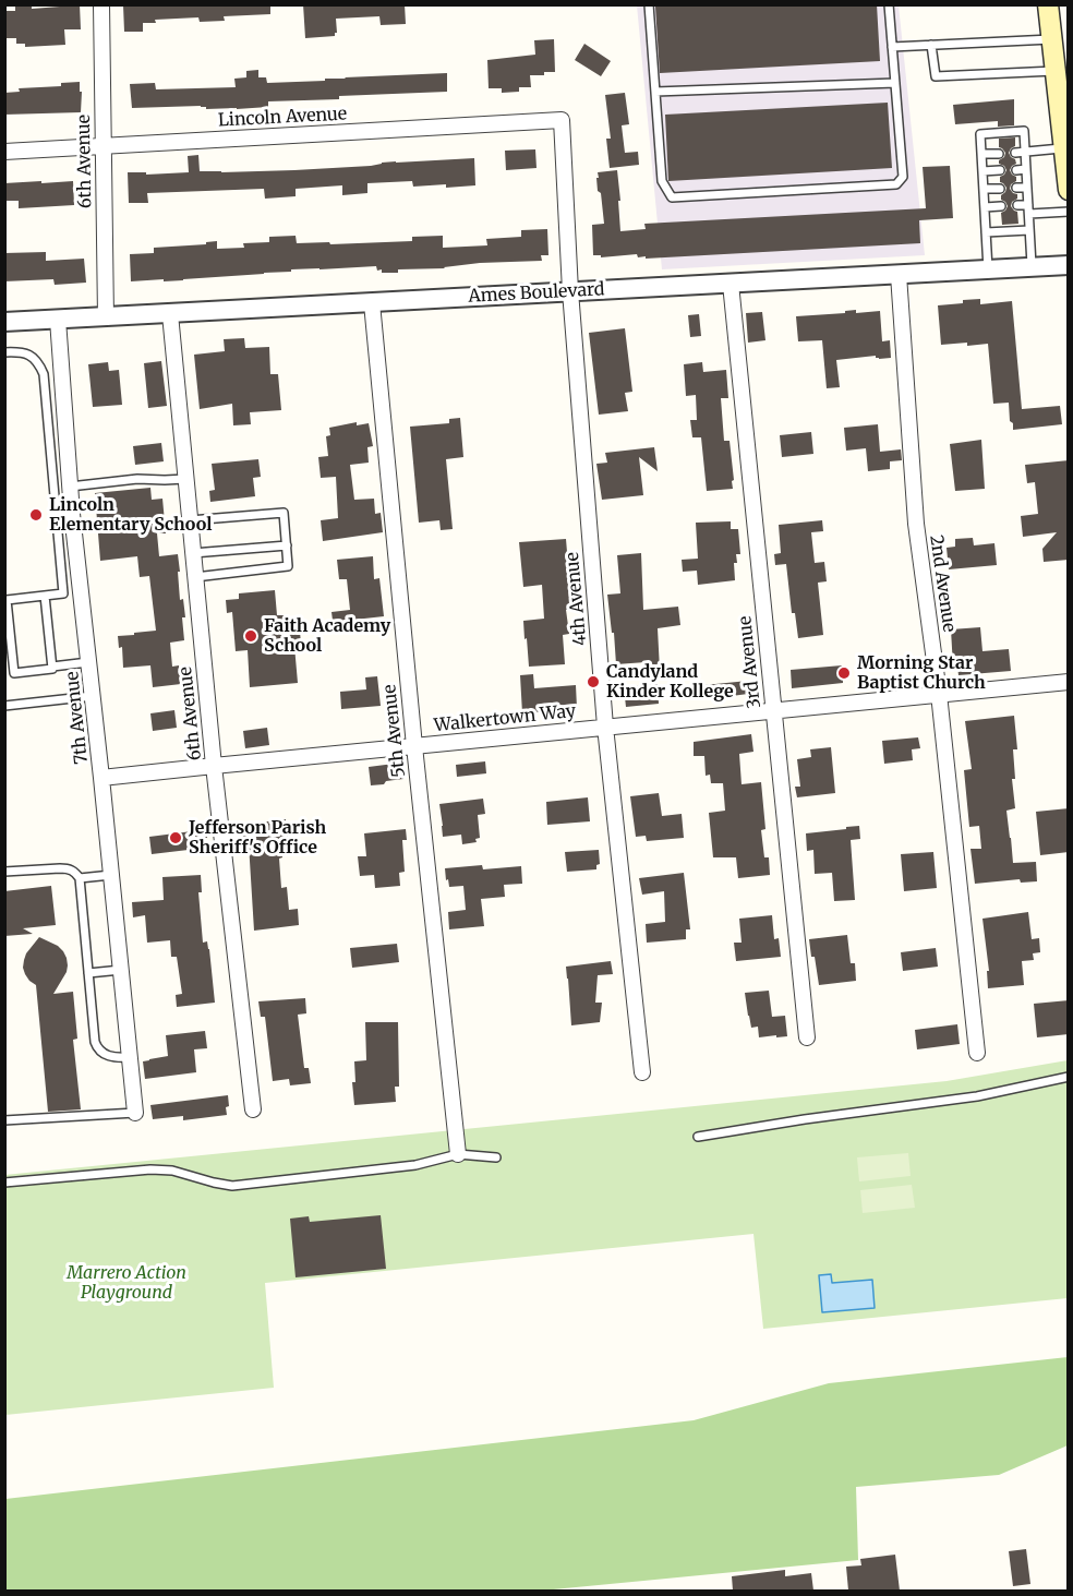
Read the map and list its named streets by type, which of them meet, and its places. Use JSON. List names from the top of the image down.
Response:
{
  "streets": {
    "street": [
      "Lincoln Avenue",
      "6th Avenue",
      "Ames Boulevard",
      "2nd Avenue",
      "4th Avenue",
      "3rd Avenue",
      "7th Avenue",
      "Walkertown Way",
      "5th Avenue"
    ]
  },
  "crossings": [
    ["Lincoln Avenue", "6th Avenue"],
    ["Lincoln Avenue", "4th Avenue"],
    ["6th Avenue", "Ames Boulevard"],
    ["6th Avenue", "Walkertown Way"],
    ["Ames Boulevard", "2nd Avenue"],
    ["Ames Boulevard", "4th Avenue"],
    ["Ames Boulevard", "3rd Avenue"],
    ["Ames Boulevard", "7th Avenue"],
    ["Ames Boulevard", "5th Avenue"],
    ["2nd Avenue", "Walkertown Way"],
    ["4th Avenue", "Walkertown Way"],
    ["3rd Avenue", "Walkertown Way"],
    ["7th Avenue", "Walkertown Way"],
    ["Walkertown Way", "5th Avenue"]
  ],
  "parks": ["Marrero Action Playground"],
  "places": [
    "Lincoln Elementary School",
    "Faith Academy School",
    "Morning Star Baptist Church",
    "Candyland Kinder Kollege",
    "Jefferson Parish Sheriff's Office"
  ]
}
